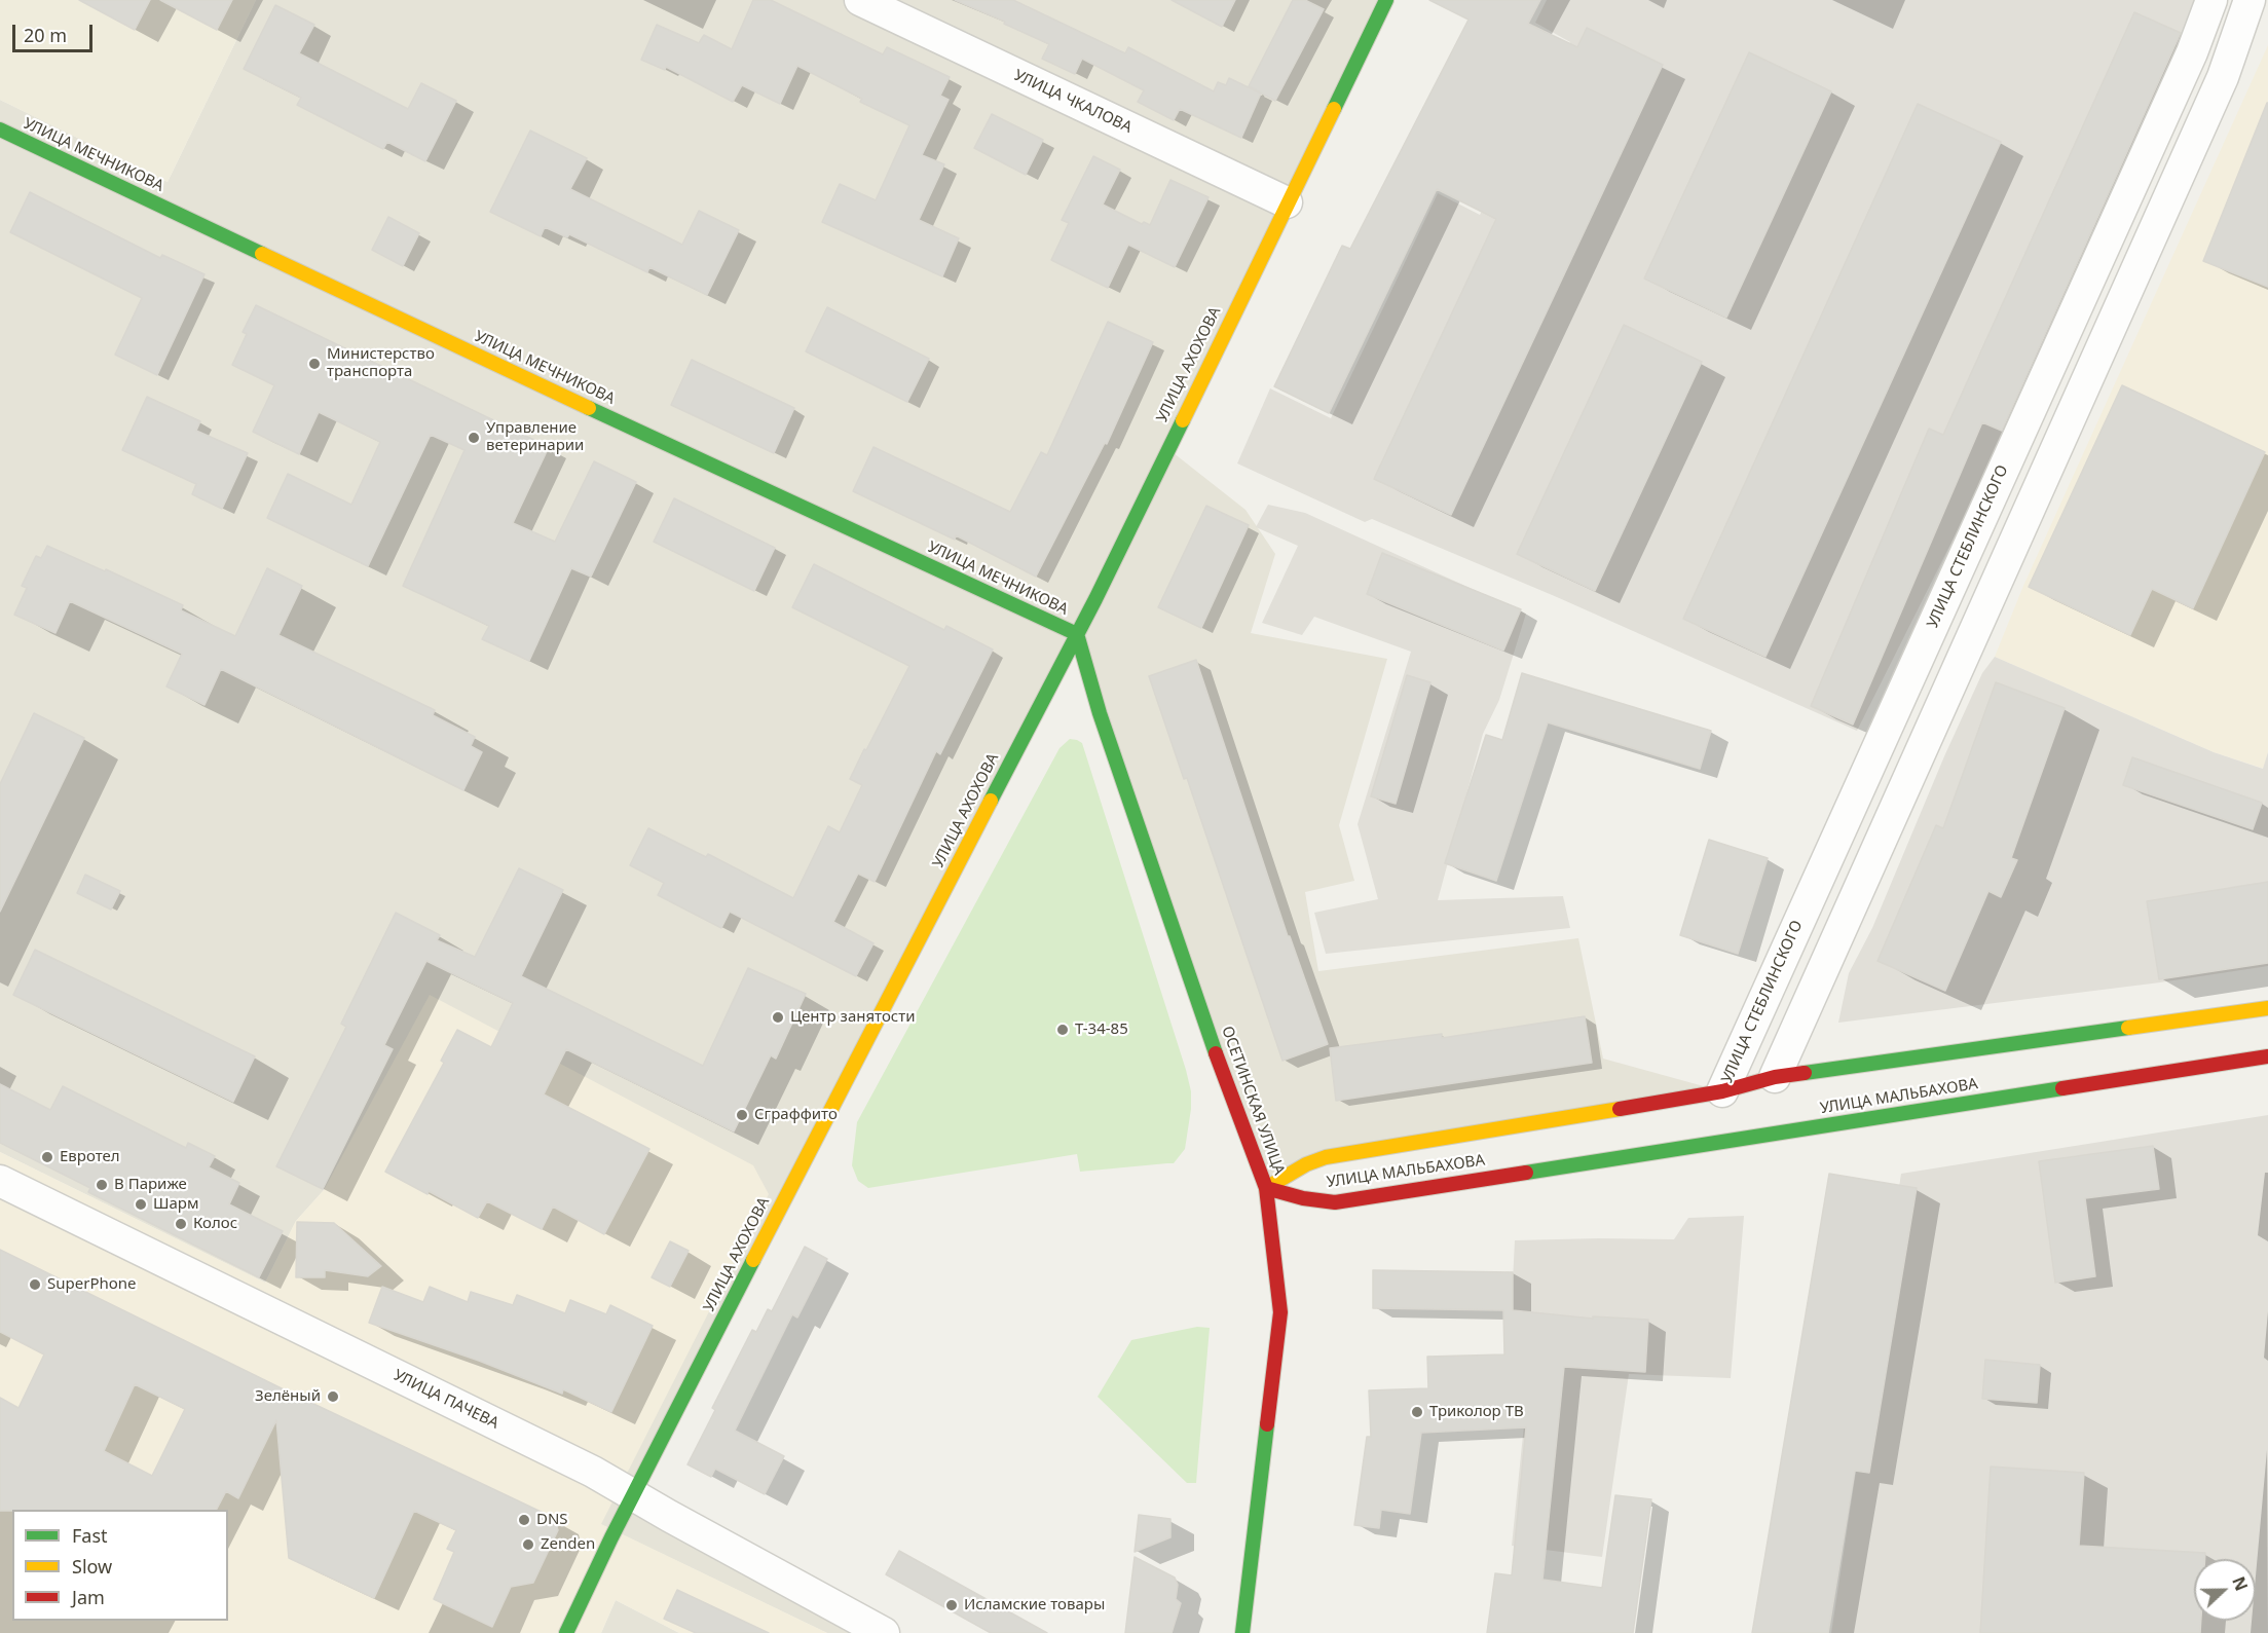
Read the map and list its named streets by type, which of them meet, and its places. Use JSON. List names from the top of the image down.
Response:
{
  "streets": {
    "main road": [
      "УЛИЦА МЕЧНИКОВА",
      "УЛИЦА АХОХОВА",
      "УЛИЦА МАЛЬБАХОВА",
      "ОСЕТИНСКАЯ УЛИЦА"
    ],
    "street": ["УЛИЦА ЧКАЛОВА", "УЛИЦА СТЕБЛИНСКОГО", "УЛИЦА ПАЧЕВА"]
  },
  "crossings": [
    ["УЛИЦА ЧКАЛОВА", "УЛИЦА АХОХОВА"],
    ["УЛИЦА МЕЧНИКОВА", "УЛИЦА АХОХОВА"],
    ["УЛИЦА МЕЧНИКОВА", "ОСЕТИНСКАЯ УЛИЦА"],
    ["УЛИЦА АХОХОВА", "ОСЕТИНСКАЯ УЛИЦА"],
    ["УЛИЦА АХОХОВА", "УЛИЦА ПАЧЕВА"],
    ["УЛИЦА СТЕБЛИНСКОГО", "УЛИЦА МАЛЬБАХОВА"],
    ["УЛИЦА МАЛЬБАХОВА", "ОСЕТИНСКАЯ УЛИЦА"]
  ],
  "places": [
    "Министерство транспорта",
    "Управление ветеринарии",
    "Центр занятости",
    "Т-34-85",
    "Сграффито",
    "Евротел",
    "В Париже",
    "Шарм",
    "Колос",
    "SuperPhone",
    "Зелёный",
    "Триколор ТВ",
    "DNS",
    "Zenden",
    "Исламские товары"
  ],
  "legend": ["Fast", "Slow", "Jam"],
  "scale_bar": "20 m",
  "north": "right"
}
